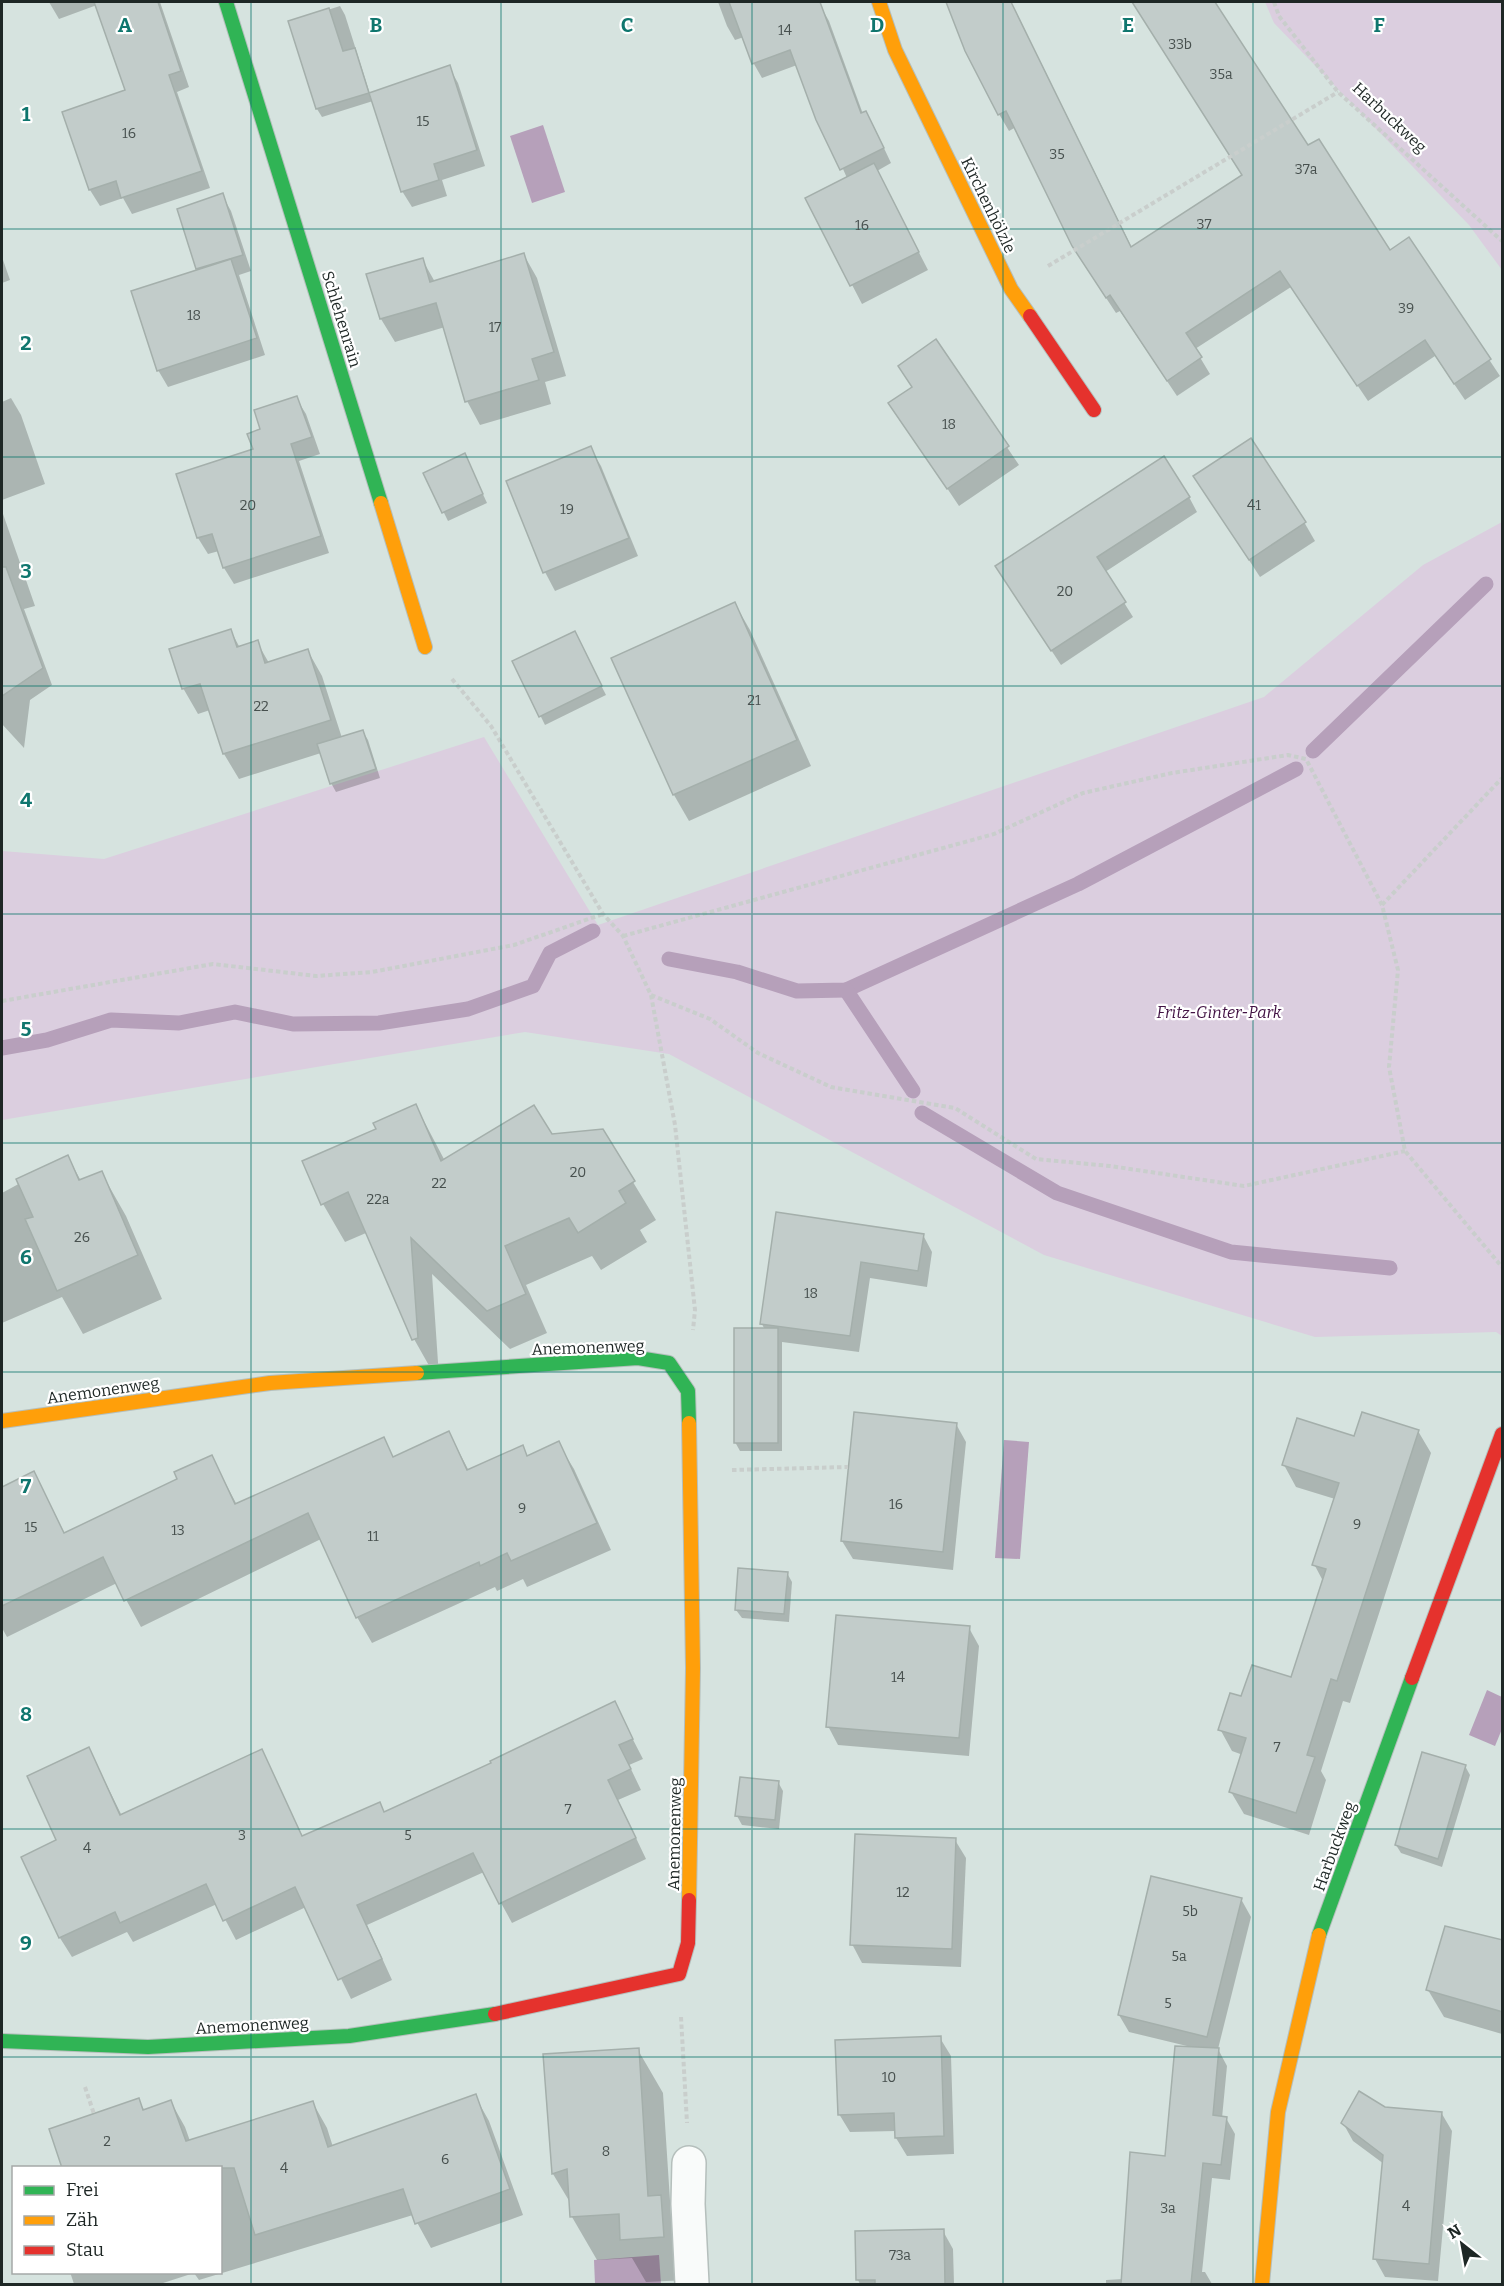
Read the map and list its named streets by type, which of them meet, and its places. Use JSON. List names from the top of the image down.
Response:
{
  "streets": {
    "street": [
      "Harbuckweg",
      "Kirchenhölzle",
      "Schlehenrain",
      "Anemonenweg"
    ]
  },
  "parks": ["Fritz-Ginter-Park"],
  "house_numbers": [
    "14",
    "33b",
    "35a",
    "15",
    "16",
    "35",
    "37a",
    "37",
    "16",
    "39",
    "18",
    "17",
    "18",
    "20",
    "41",
    "19",
    "20",
    "21",
    "22",
    "20",
    "22",
    "22a",
    "26",
    "18",
    "16",
    "9",
    "9",
    "15",
    "13",
    "11",
    "14",
    "7",
    "7",
    "3",
    "5",
    "4",
    "12",
    "5b",
    "5a",
    "5",
    "10",
    "2",
    "8",
    "6",
    "4",
    "4",
    "3a",
    "73a"
  ],
  "legend": ["Frei", "Zäh", "Stau"],
  "north": "top left",
  "grid": {
    "columns": [
      "A",
      "B",
      "C",
      "D",
      "E",
      "F"
    ],
    "rows": [
      "1",
      "2",
      "3",
      "4",
      "5",
      "6",
      "7",
      "8",
      "9"
    ]
  }
}
